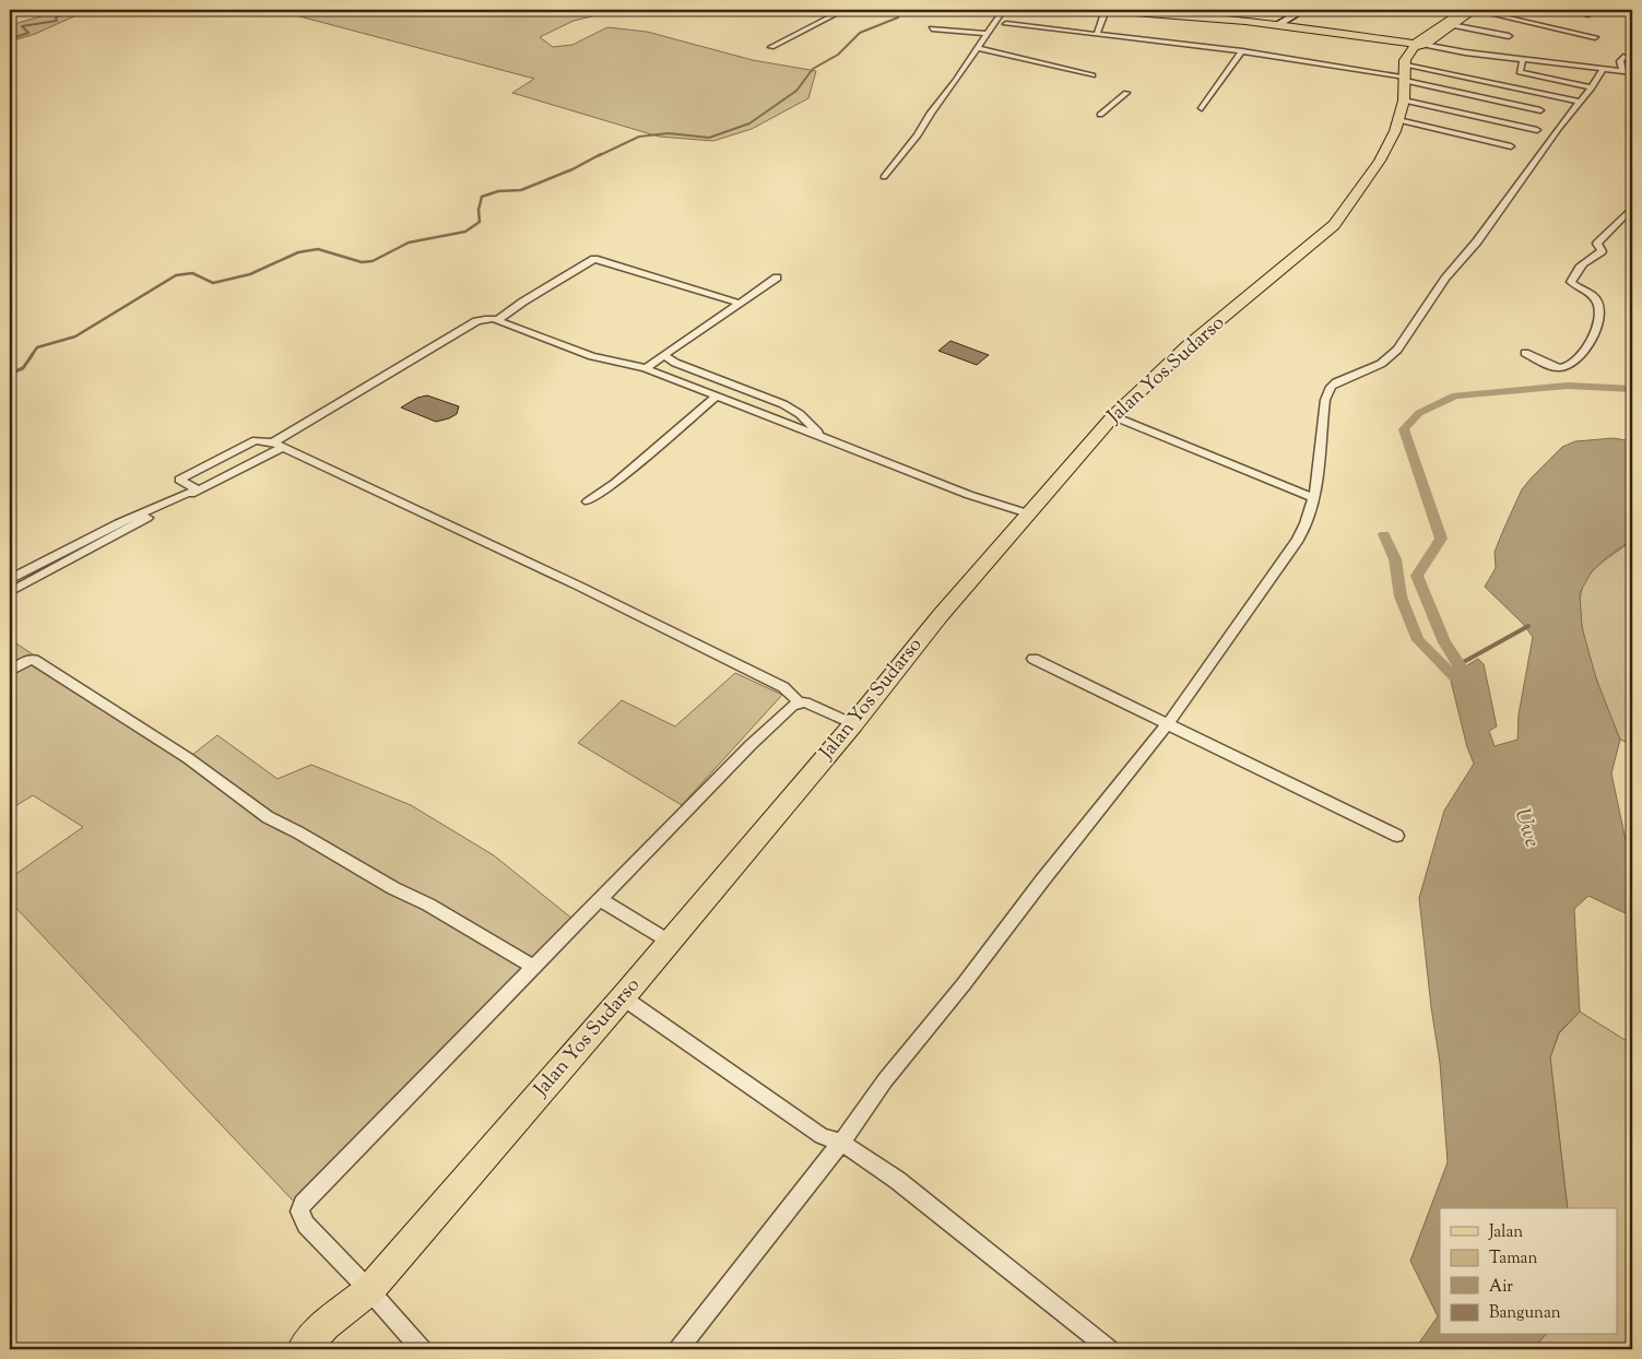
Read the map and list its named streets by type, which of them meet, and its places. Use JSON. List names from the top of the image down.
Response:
{
  "streets": {
    "main road": ["Jalan Yos Sudarso"]
  },
  "water": ["Uwe"],
  "legend": [
    "Jalan",
    "Taman",
    "Air",
    "Bangunan"
  ]
}
